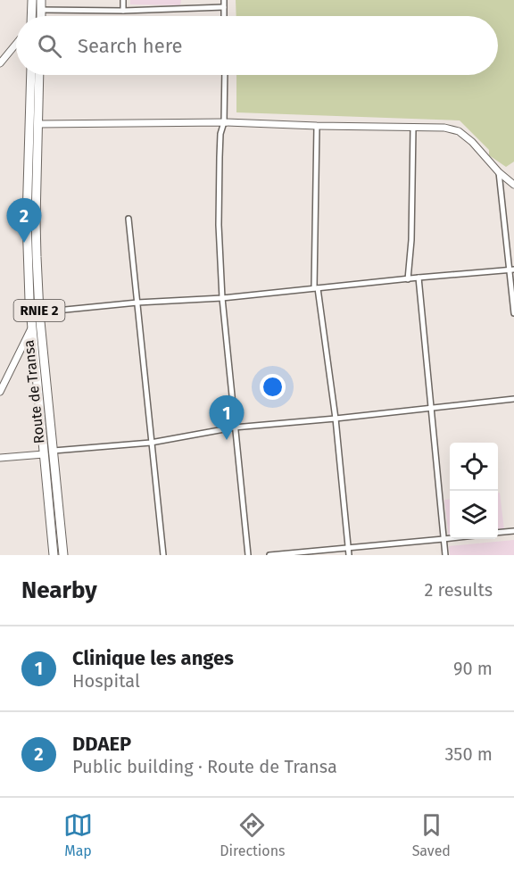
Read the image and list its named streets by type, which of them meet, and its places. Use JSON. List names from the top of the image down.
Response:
{
  "streets": {
    "main road": ["RNIE 2", "Route de Transa"]
  },
  "page": {
    "search": "Search here",
    "pins": ["2", "1"],
    "heading": ["Nearby", "2 results"],
    "list": [
      {
        "mark": "1",
        "name": "Clinique les anges",
        "note": "Hospital",
        "value": "90 m"
      },
      {
        "mark": "2",
        "name": "DDAEP",
        "note": "Public building · Route de Transa",
        "value": "350 m"
      }
    ],
    "nav": ["Map", "Directions", "Saved"]
  }
}
